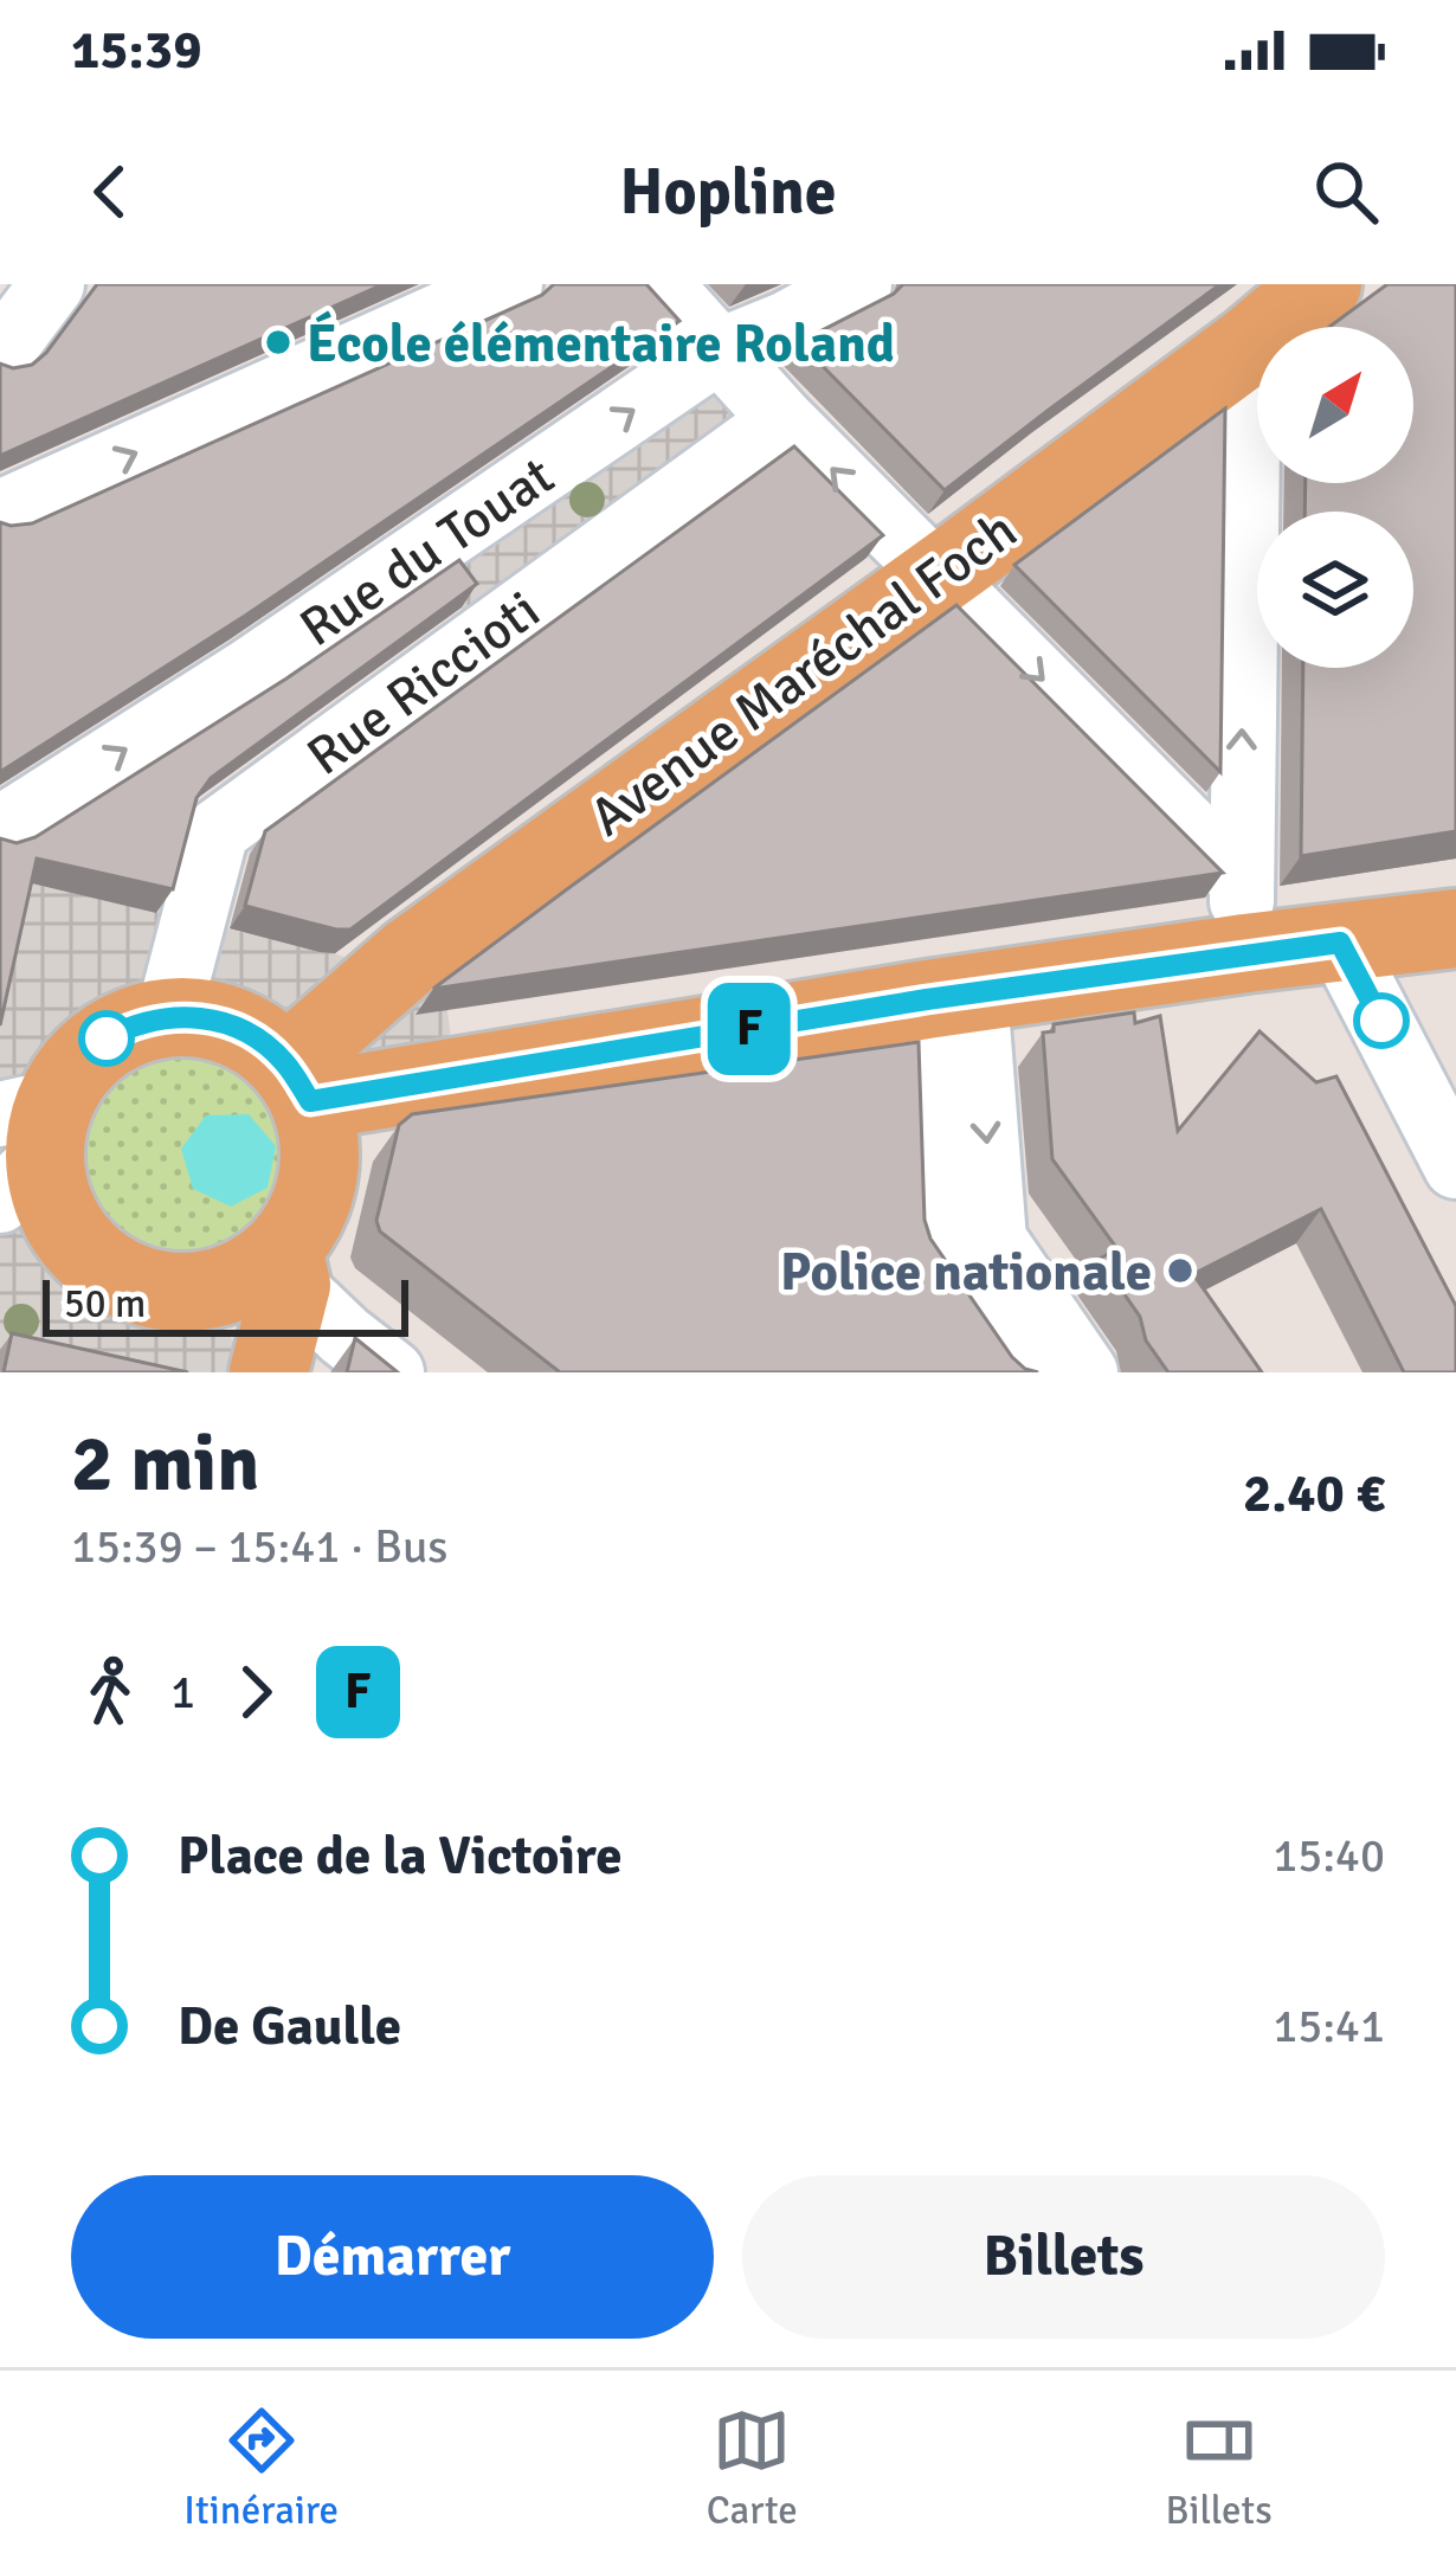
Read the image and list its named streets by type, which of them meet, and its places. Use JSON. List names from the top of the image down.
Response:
{
  "streets": {
    "main road": ["Avenue Maréchal Foch"],
    "street": ["Rue du Touat", "Rue Riccioti"]
  },
  "crossings": [
    ["Avenue Maréchal Foch", "Rue Riccioti"]
  ],
  "places": ["École élémentaire Roland", "Police nationale"],
  "lines": ["bus line F"],
  "scale_bar": "50 m",
  "north": "top right",
  "page": {
    "status": "15:39",
    "header": "Hopline",
    "on_map": "F",
    "scale": "50 m",
    "heading": ["2 min", "15:39 – 15:41 · Bus", "2.40 €"],
    "legs": ["1", "F"],
    "list": [
      {
        "name": "Place de la Victoire",
        "value": "15:40"
      },
      {
        "name": "De Gaulle",
        "value": "15:41"
      }
    ],
    "buttons": ["Démarrer", "Billets"],
    "tabs": ["Itinéraire", "Carte", "Billets"]
  }
}
